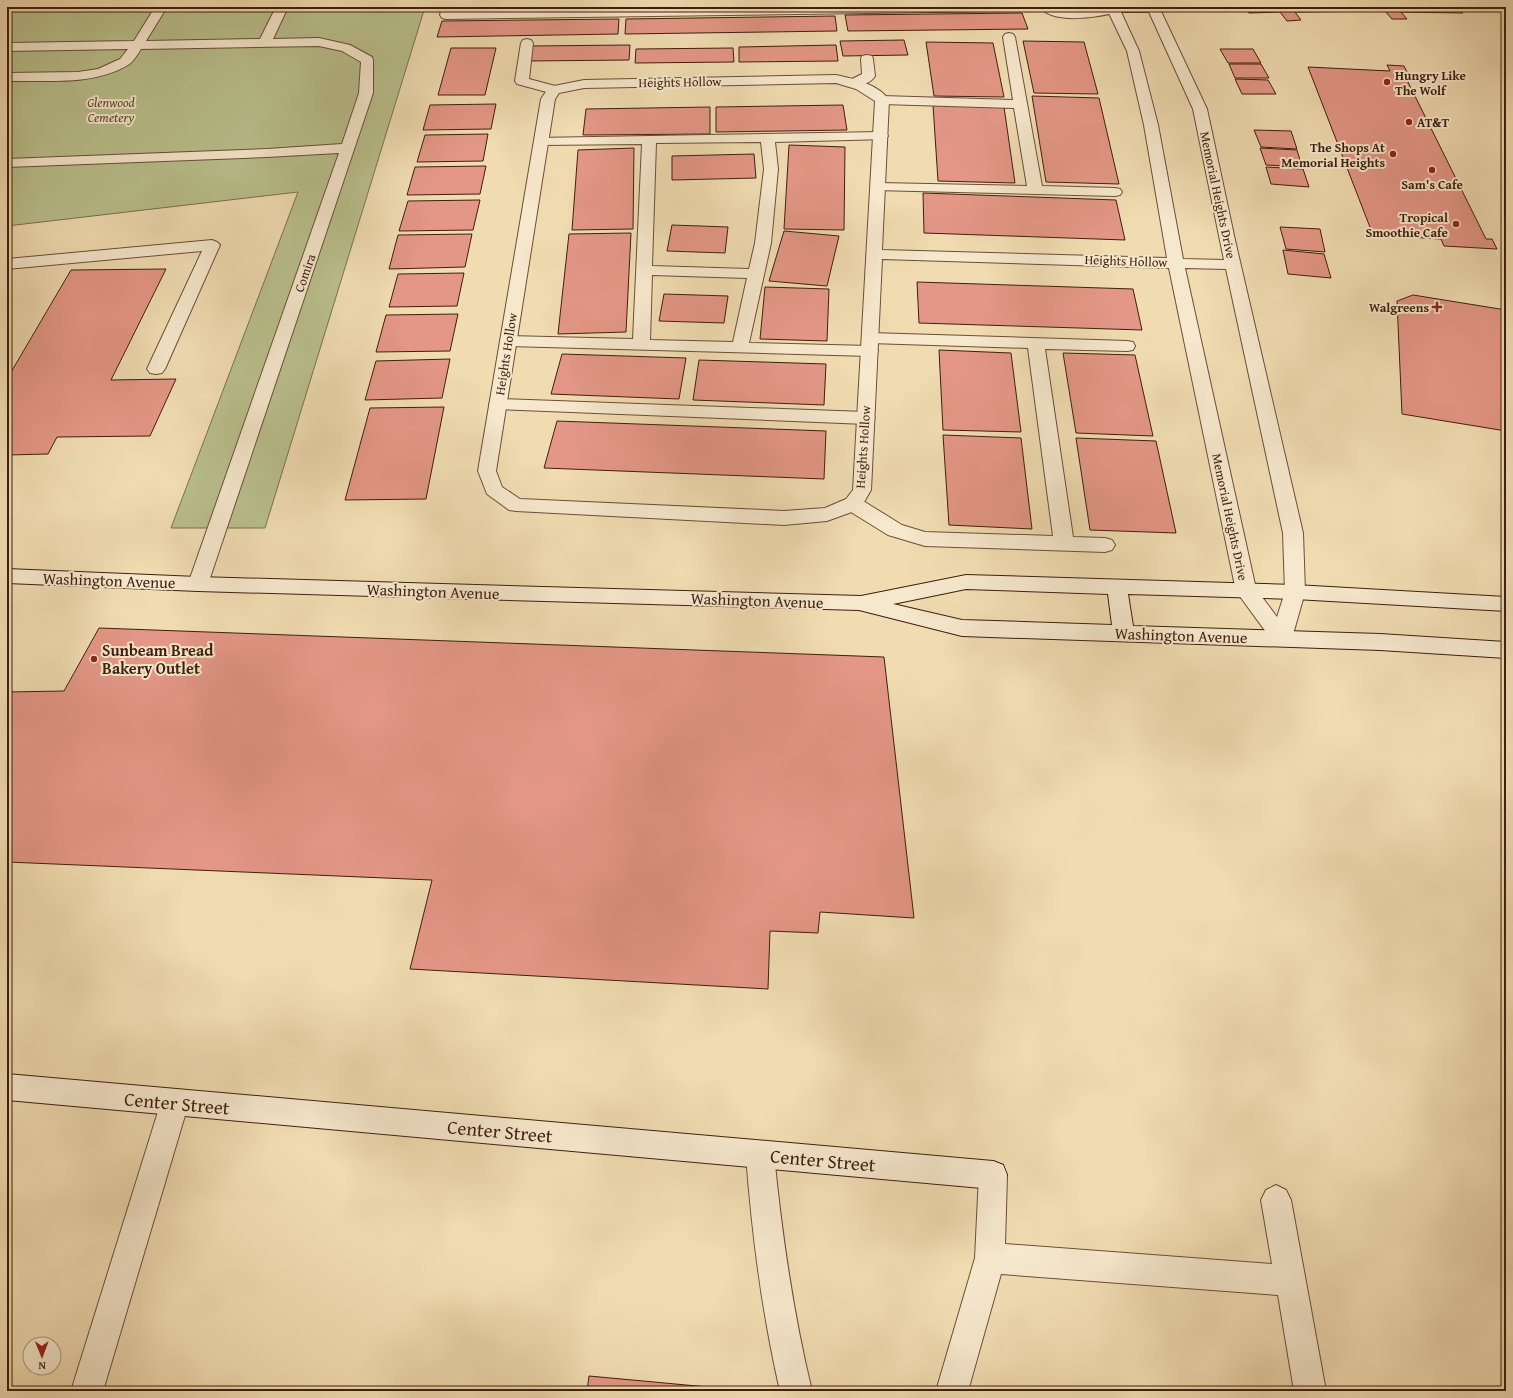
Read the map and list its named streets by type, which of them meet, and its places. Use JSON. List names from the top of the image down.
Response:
{
  "streets": {
    "street": [
      "Heights Hollow",
      "Memorial Heights Drive",
      "Comira",
      "Washington Avenue",
      "Center Street"
    ]
  },
  "crossings": [
    ["Heights Hollow", "Memorial Heights Drive"],
    ["Memorial Heights Drive", "Washington Avenue"],
    ["Comira", "Washington Avenue"]
  ],
  "parks": ["Glenwood Cemetery"],
  "places": {
    "other": [
      "Hungry Like The Wolf",
      "AT&T",
      "The Shops At Memorial Heights",
      "Sam's Cafe",
      "Tropical Smoothie Cafe",
      "Sunbeam Bread Bakery Outlet"
    ],
    "health": ["Walgreens"]
  },
  "north": "bottom"
}
